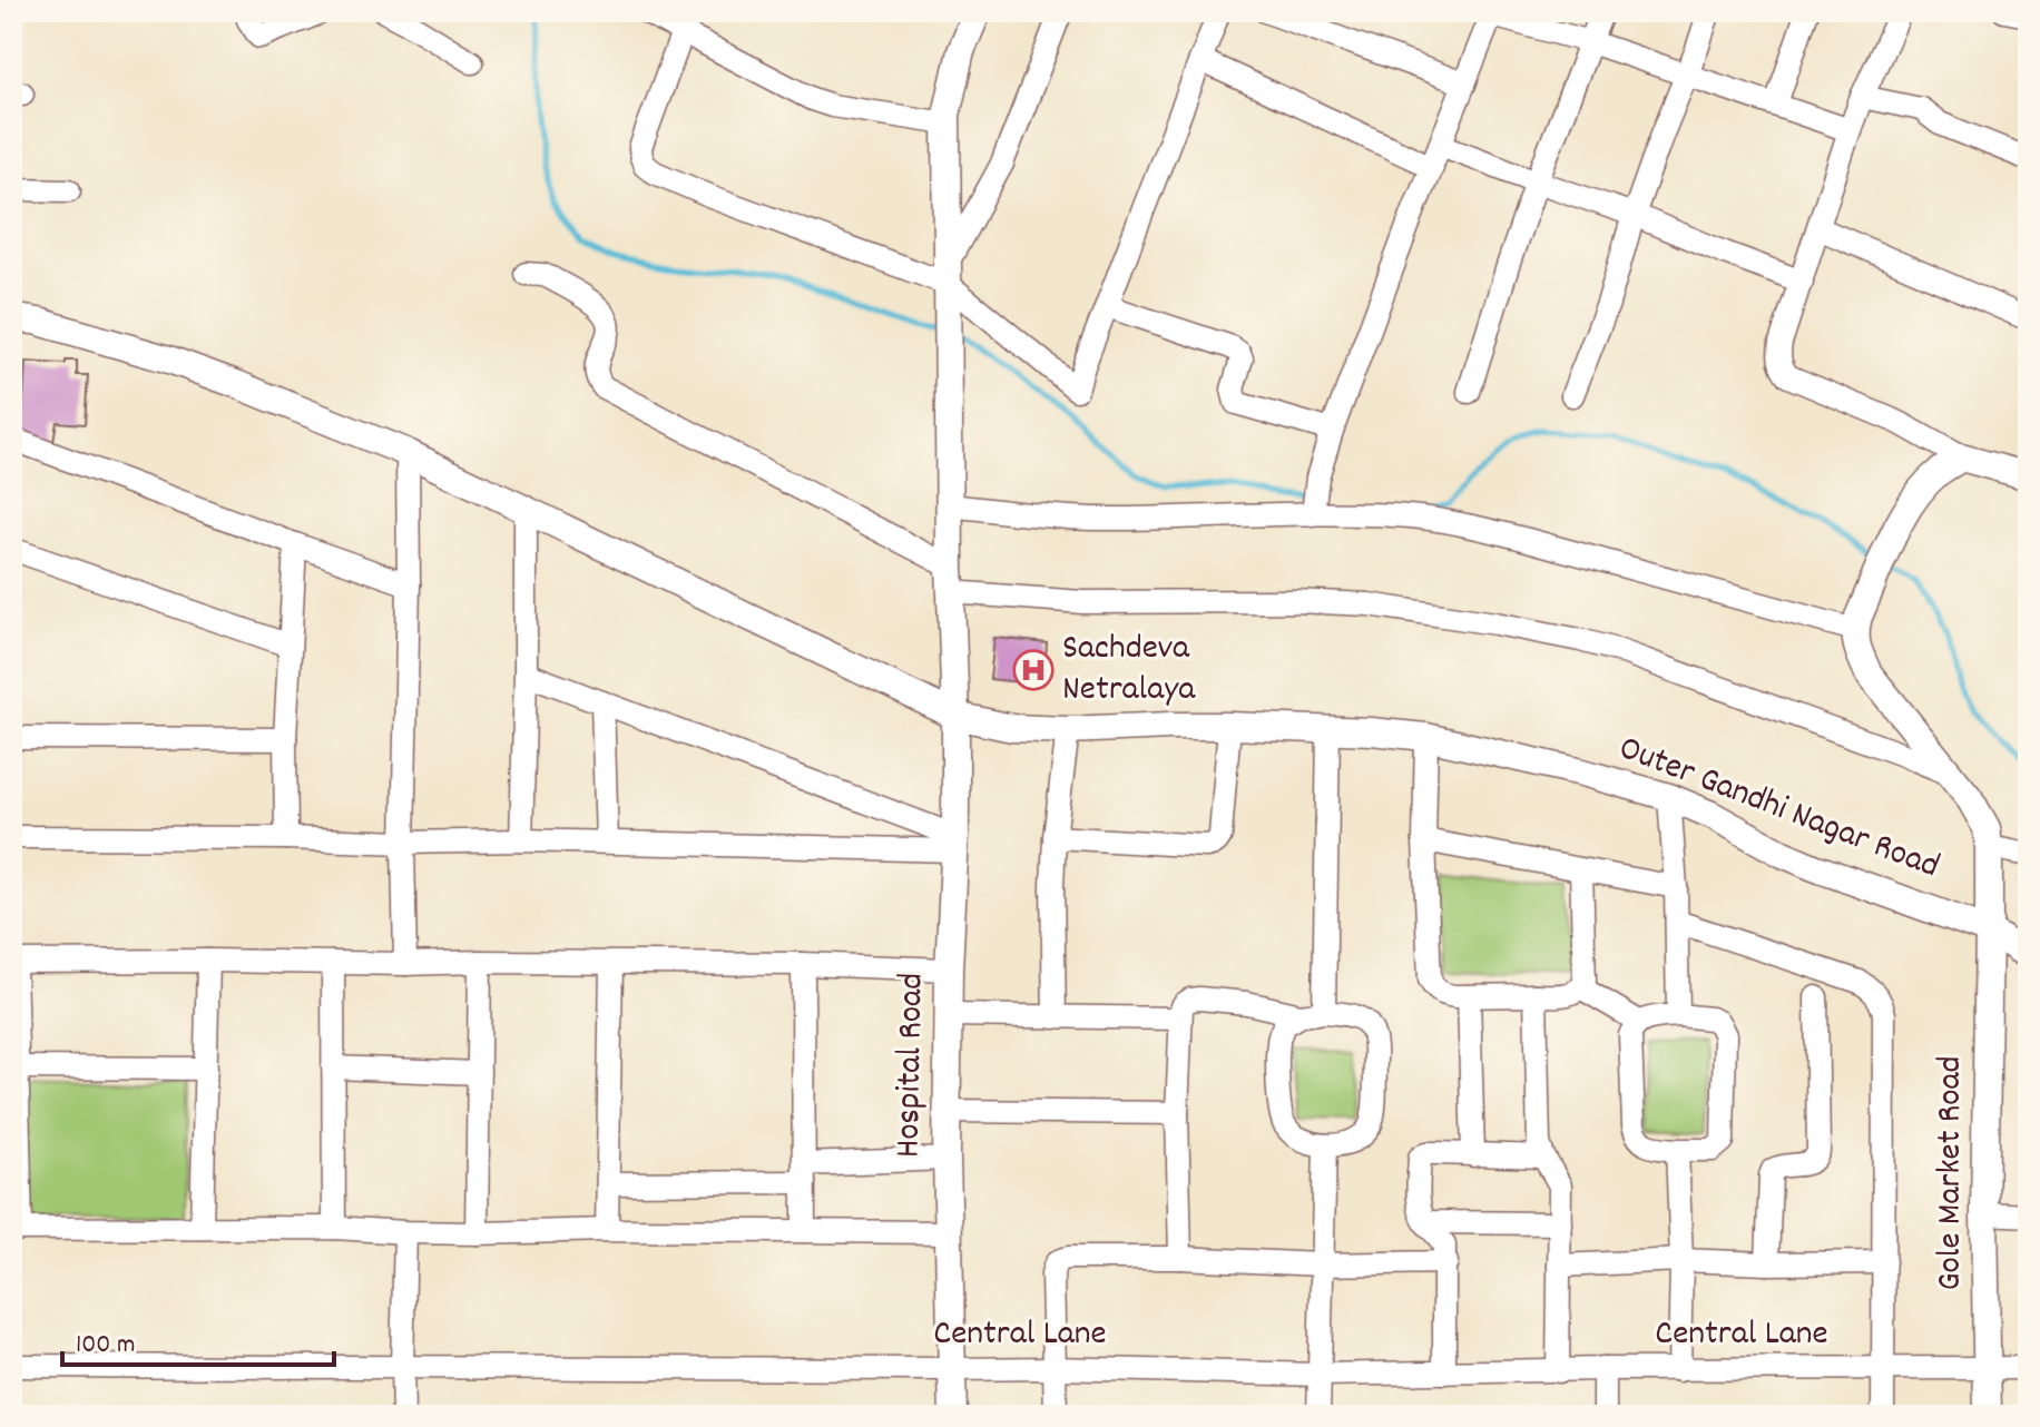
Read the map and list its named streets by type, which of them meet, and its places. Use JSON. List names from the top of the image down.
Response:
{
  "streets": {
    "street": [
      "Outer Gandhi Nagar Road",
      "Hospital Road",
      "Gole Market Road",
      "Central Lane"
    ]
  },
  "crossings": [
    ["Outer Gandhi Nagar Road", "Hospital Road"],
    ["Outer Gandhi Nagar Road", "Gole Market Road"],
    ["Hospital Road", "Central Lane"],
    ["Gole Market Road", "Central Lane"]
  ],
  "places": {
    "hospital": ["Sachdeva Netralaya"]
  },
  "scale_bar": "100 m"
}
